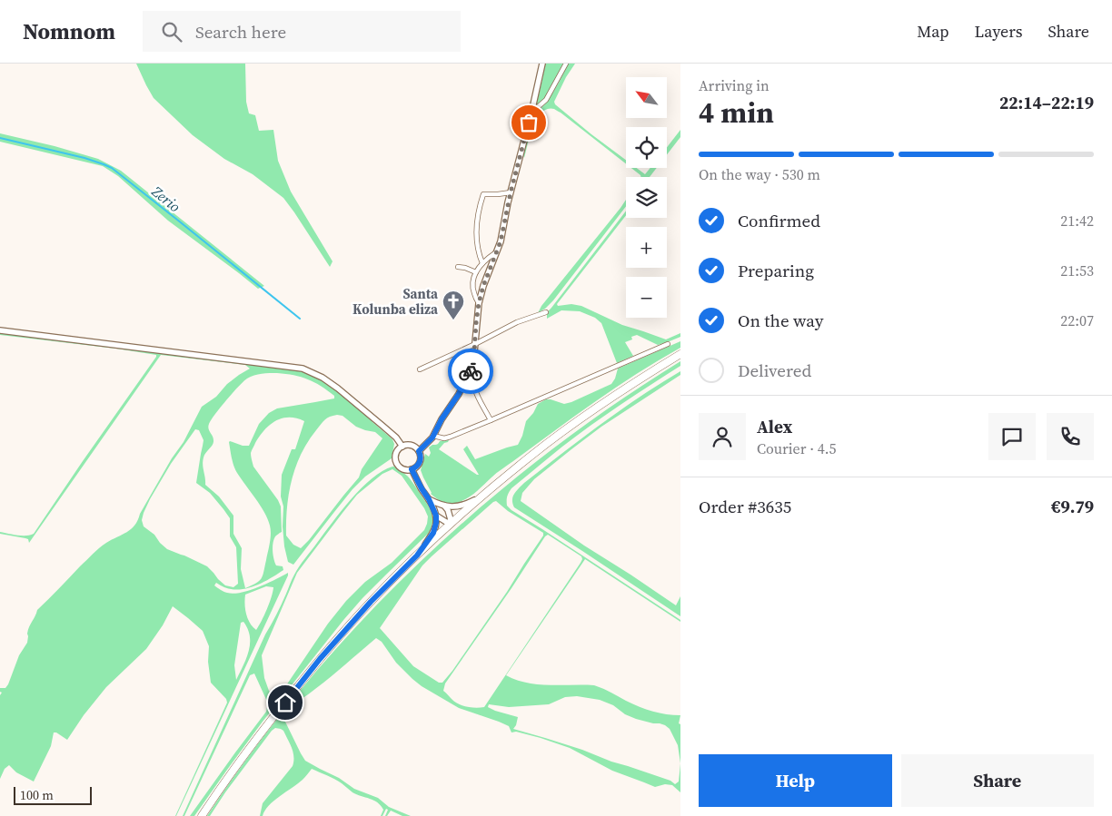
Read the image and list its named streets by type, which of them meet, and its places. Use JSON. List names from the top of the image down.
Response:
{
  "water": ["Zerio"],
  "places": {
    "church": ["Santa Kolunba eliza"]
  },
  "scale_bar": "100 m",
  "north": "top left",
  "page": {
    "header": "Nomnom",
    "search": "Search here",
    "nav": ["Map", "Layers", "Share"],
    "heading": ["4 min", "Arriving in", "22:14–22:19"],
    "panel": [
      "Alex",
      "Courier · 4.5",
      "Order #3635",
      "€9.79"
    ],
    "map_buttons": ["+", "−"],
    "bar": "On the way · 530 m",
    "list": [
      ["Confirmed", "21:42"],
      ["Preparing", "21:53"],
      ["On the way", "22:07"],
      "Delivered"
    ],
    "buttons": ["Help", "Share"],
    "scale": "100 m"
  }
}
